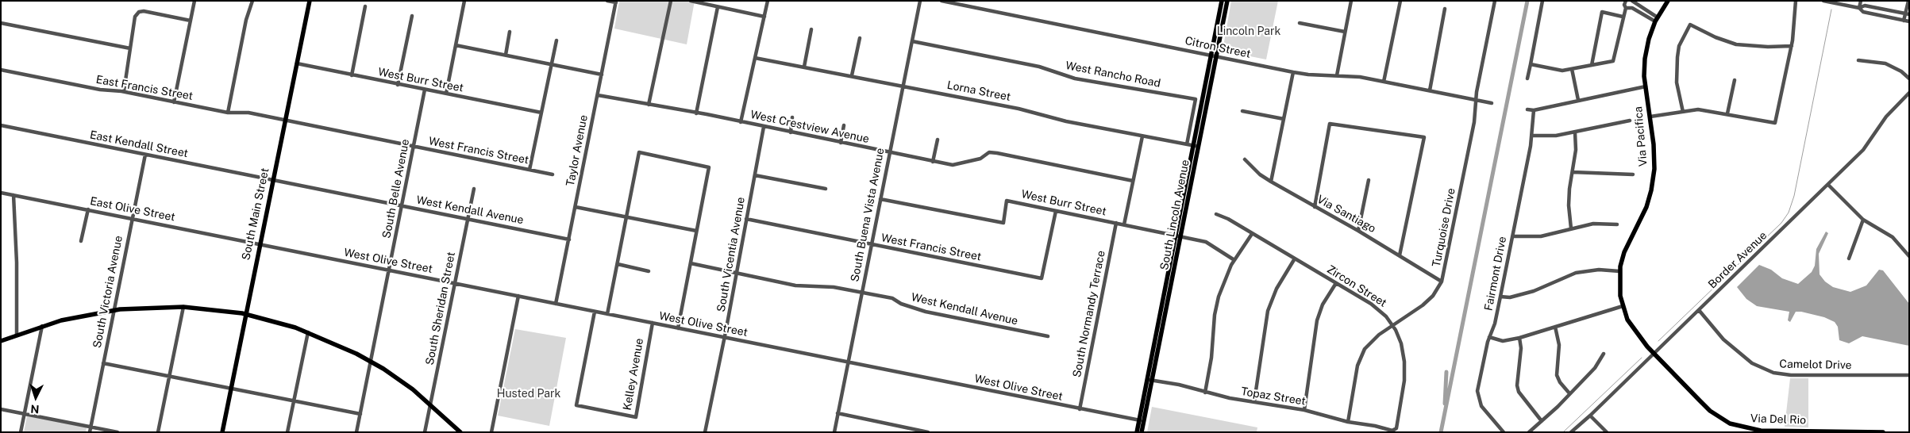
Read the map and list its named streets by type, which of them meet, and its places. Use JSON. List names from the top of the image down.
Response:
{
  "streets": {
    "main road": [
      "Via Pacifica",
      "South Main Street",
      "South Lincoln Avenue",
      "Via Del Rio"
    ],
    "street": [
      "Citron Street",
      "West Rancho Road",
      "West Burr Street",
      "East Francis Street",
      "Lorna Street",
      "West Crestview Avenue",
      "East Kendall Street",
      "West Francis Street",
      "Taylor Avenue",
      "South Belle Avenue",
      "East Olive Street",
      "West Kendall Avenue",
      "Via Santiago",
      "South Buena Vista Avenue",
      "Turquoise Drive",
      "South Vicentia Avenue",
      "Border Avenue",
      "West Olive Street",
      "Fairmont Drive",
      "Zircon Street",
      "South Victoria Avenue",
      "South Sheridan Street",
      "South Normandy Terrace",
      "Camelot Drive",
      "Kelley Avenue",
      "Topaz Street"
    ]
  },
  "crossings": [
    ["Citron Street", "South Lincoln Avenue"],
    ["Citron Street", "Turquoise Drive"],
    ["West Rancho Road", "Lorna Street"],
    ["West Rancho Road", "South Buena Vista Avenue"],
    ["West Burr Street", "West Francis Street"],
    ["West Burr Street", "South Belle Avenue"],
    ["West Burr Street", "South Main Street"],
    ["West Burr Street", "South Buena Vista Avenue"],
    ["West Burr Street", "South Lincoln Avenue"],
    ["West Burr Street", "South Normandy Terrace"],
    ["East Francis Street", "West Francis Street"],
    ["East Francis Street", "South Main Street"],
    ["Lorna Street", "South Buena Vista Avenue"],
    ["Lorna Street", "South Lincoln Avenue"],
    ["West Crestview Avenue", "Taylor Avenue"],
    ["West Crestview Avenue", "South Buena Vista Avenue"],
    ["West Crestview Avenue", "South Vicentia Avenue"],
    ["Via Pacifica", "Border Avenue"],
    ["Via Pacifica", "Via Del Rio"],
    ["East Kendall Street", "West Kendall Avenue"],
    ["East Kendall Street", "South Main Street"],
    ["East Kendall Street", "South Victoria Avenue"],
    ["West Francis Street", "South Belle Avenue"],
    ["West Francis Street", "South Main Street"],
    ["West Francis Street", "South Buena Vista Avenue"],
    ["West Francis Street", "South Vicentia Avenue"],
    ["Taylor Avenue", "West Kendall Avenue"],
    ["Taylor Avenue", "West Olive Street"],
    ["South Belle Avenue", "West Kendall Avenue"],
    ["South Belle Avenue", "West Olive Street"],
    ["East Olive Street", "South Main Street"],
    ["East Olive Street", "West Olive Street"],
    ["East Olive Street", "South Victoria Avenue"],
    ["West Kendall Avenue", "South Main Street"],
    ["West Kendall Avenue", "South Buena Vista Avenue"],
    ["West Kendall Avenue", "South Vicentia Avenue"],
    ["West Kendall Avenue", "South Sheridan Street"],
    ["South Main Street", "West Olive Street"],
    ["Via Santiago", "Turquoise Drive"],
    ["South Buena Vista Avenue", "West Olive Street"],
    ["South Lincoln Avenue", "West Olive Street"],
    ["South Lincoln Avenue", "Topaz Street"],
    ["Turquoise Drive", "Zircon Street"],
    ["Turquoise Drive", "Topaz Street"],
    ["South Vicentia Avenue", "West Olive Street"],
    ["Border Avenue", "Camelot Drive"],
    ["Border Avenue", "Via Del Rio"],
    ["West Olive Street", "South Sheridan Street"],
    ["West Olive Street", "South Normandy Terrace"],
    ["West Olive Street", "Kelley Avenue"],
    ["Zircon Street", "Topaz Street"]
  ],
  "parks": ["Lincoln Park", "Husted Park"],
  "north": "bottom"
}
